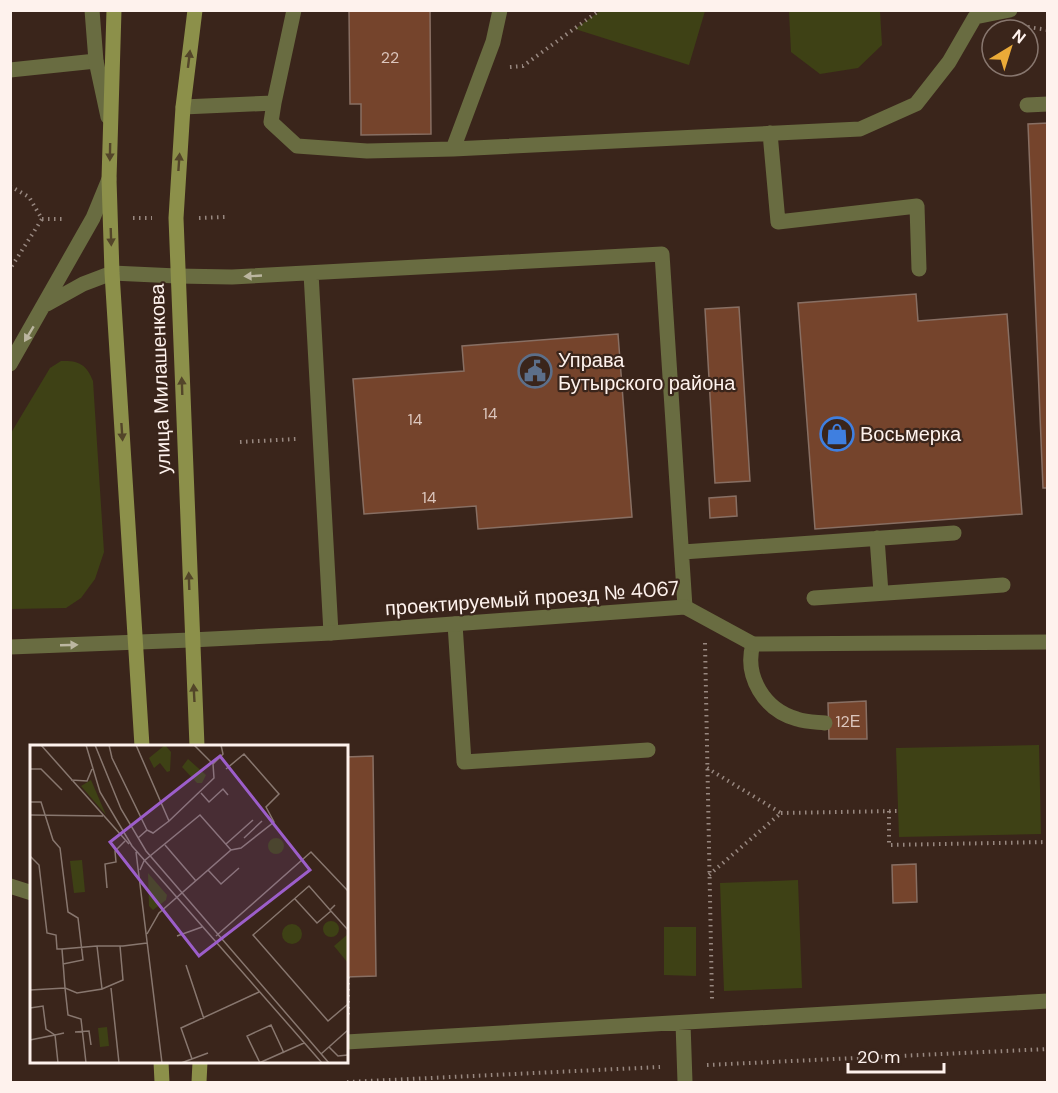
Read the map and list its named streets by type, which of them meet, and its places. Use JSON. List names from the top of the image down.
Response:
{
  "streets": {
    "main road": ["улица Милашенкова"],
    "street": ["проектируемый проезд № 4067"]
  },
  "crossings": [
    ["улица Милашенкова", "проектируемый проезд № 4067"]
  ],
  "places": {
    "public building": ["Управа Бутырского района"],
    "shop": ["Восьмерка"]
  },
  "house_numbers": [
    "22",
    "14",
    "14",
    "14",
    "12Е"
  ],
  "scale_bar": "20 m",
  "north": "top right"
}
